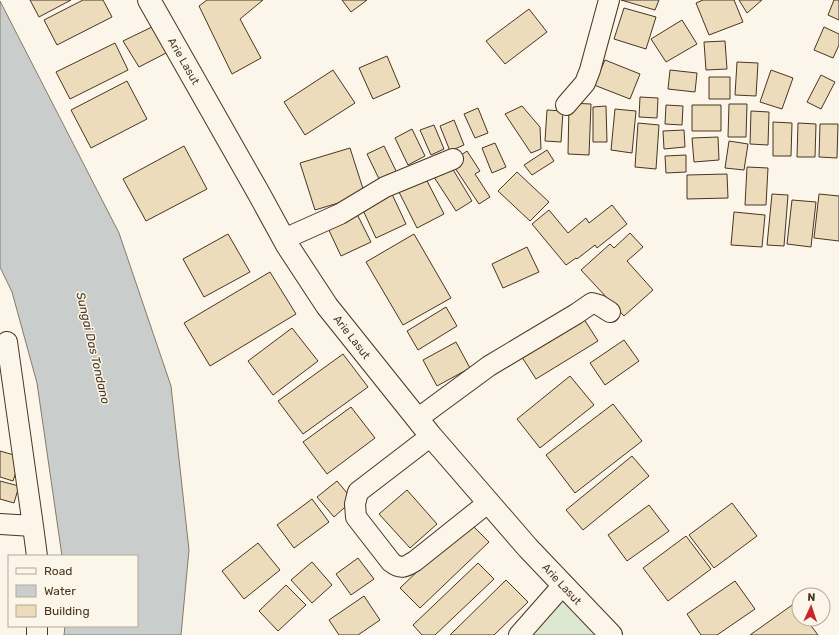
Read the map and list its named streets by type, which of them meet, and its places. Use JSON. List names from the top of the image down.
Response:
{
  "streets": {
    "main road": ["Arie Lasut"]
  },
  "water": ["Sungai Das Tondano"],
  "legend": ["Road", "Water", "Building"],
  "north": "top"
}
